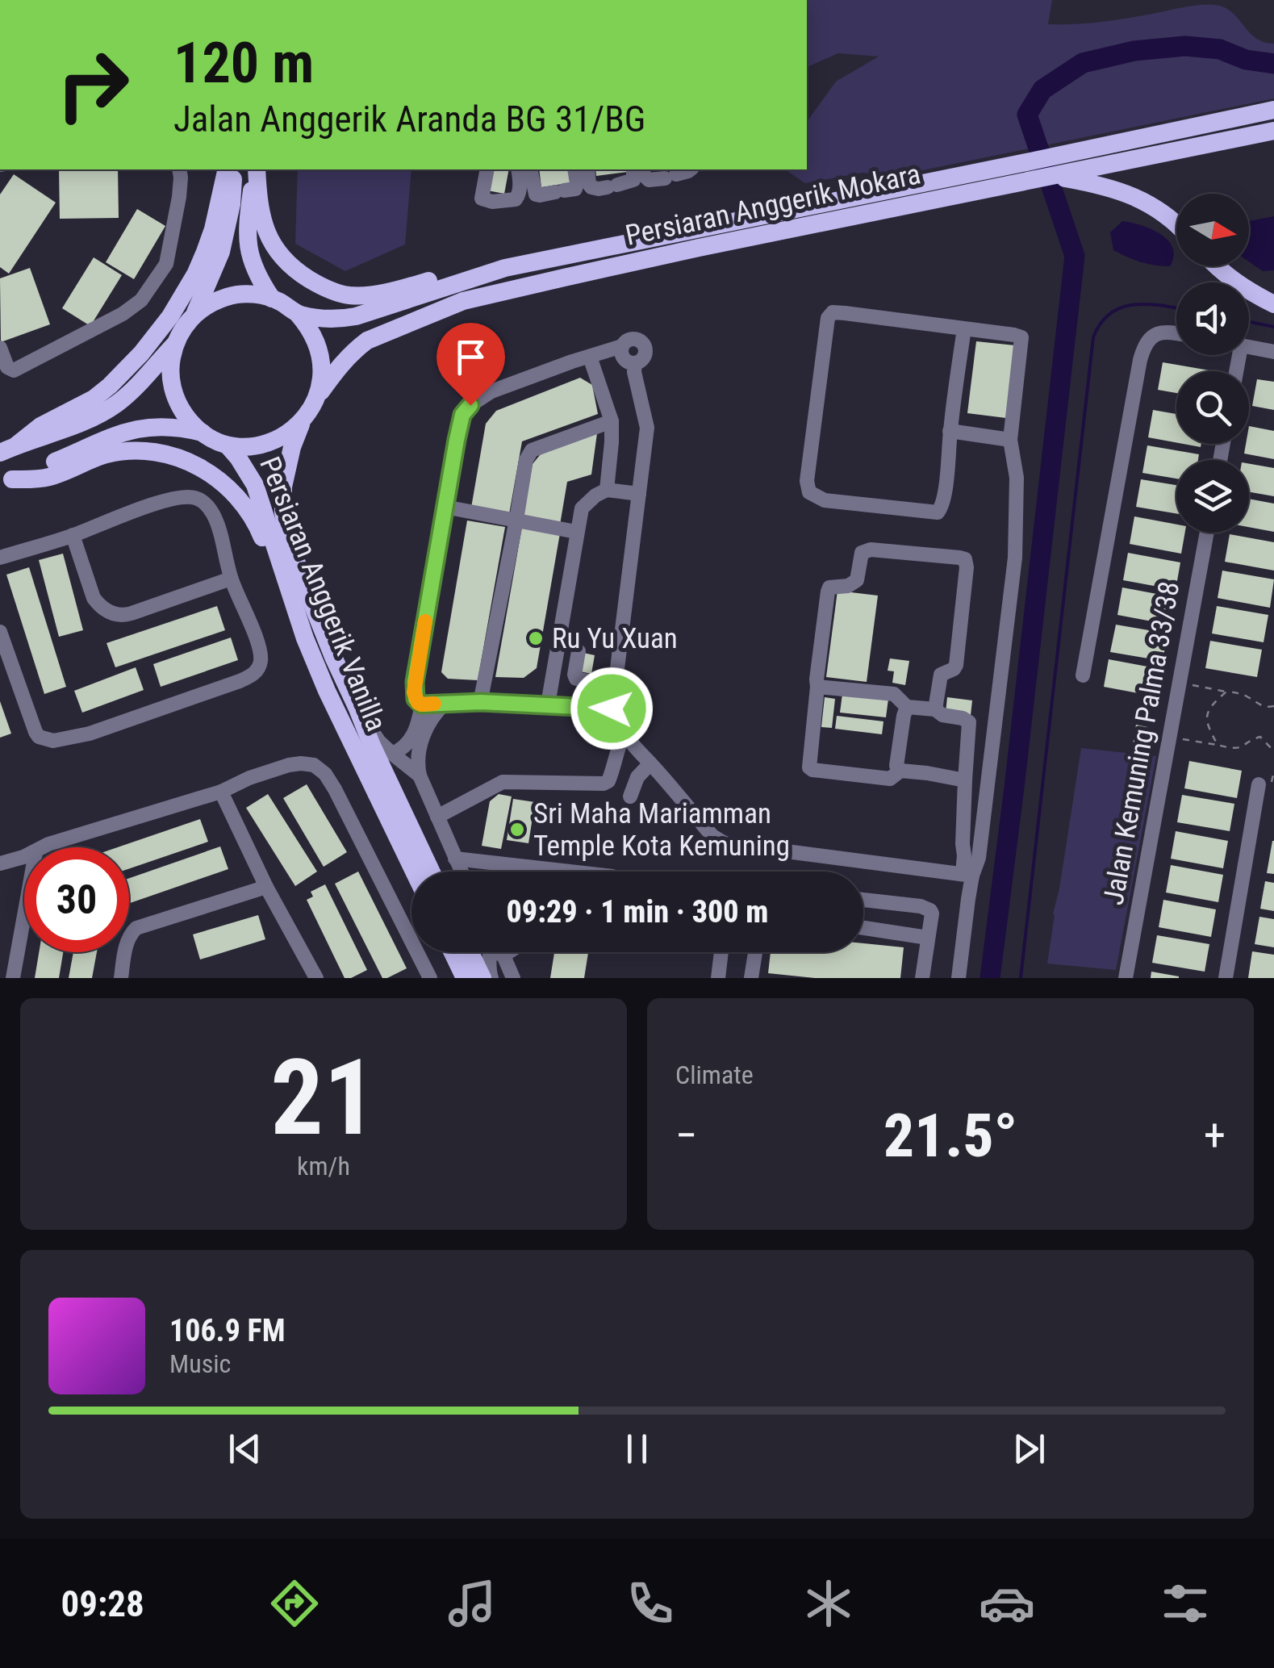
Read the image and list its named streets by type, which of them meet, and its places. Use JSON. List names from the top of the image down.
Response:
{
  "streets": {
    "main road": ["Persiaran Anggerik Mokara", "Persiaran Anggerik Vanilla"],
    "street": ["Jalan Kemuning Palma 33/38"]
  },
  "crossings": [
    ["Persiaran Anggerik Mokara", "Persiaran Anggerik Vanilla"]
  ],
  "places": ["Ru Yu Xuan", "Sri Maha Mariamman Temple Kota Kemuning"],
  "north": "right",
  "page": {
    "turn": ["120 m", "Jalan Anggerik Aranda BG 31/BG"],
    "limit": "30",
    "trip": "09:29 · 1 min · 300 m",
    "tile": [
      ["21", "km/h"],
      "Climate"
    ],
    "heat": ["−", "21.5°", "+"],
    "song": ["106.9 FM", "Music"],
    "tabs": "09:28"
  }
}
